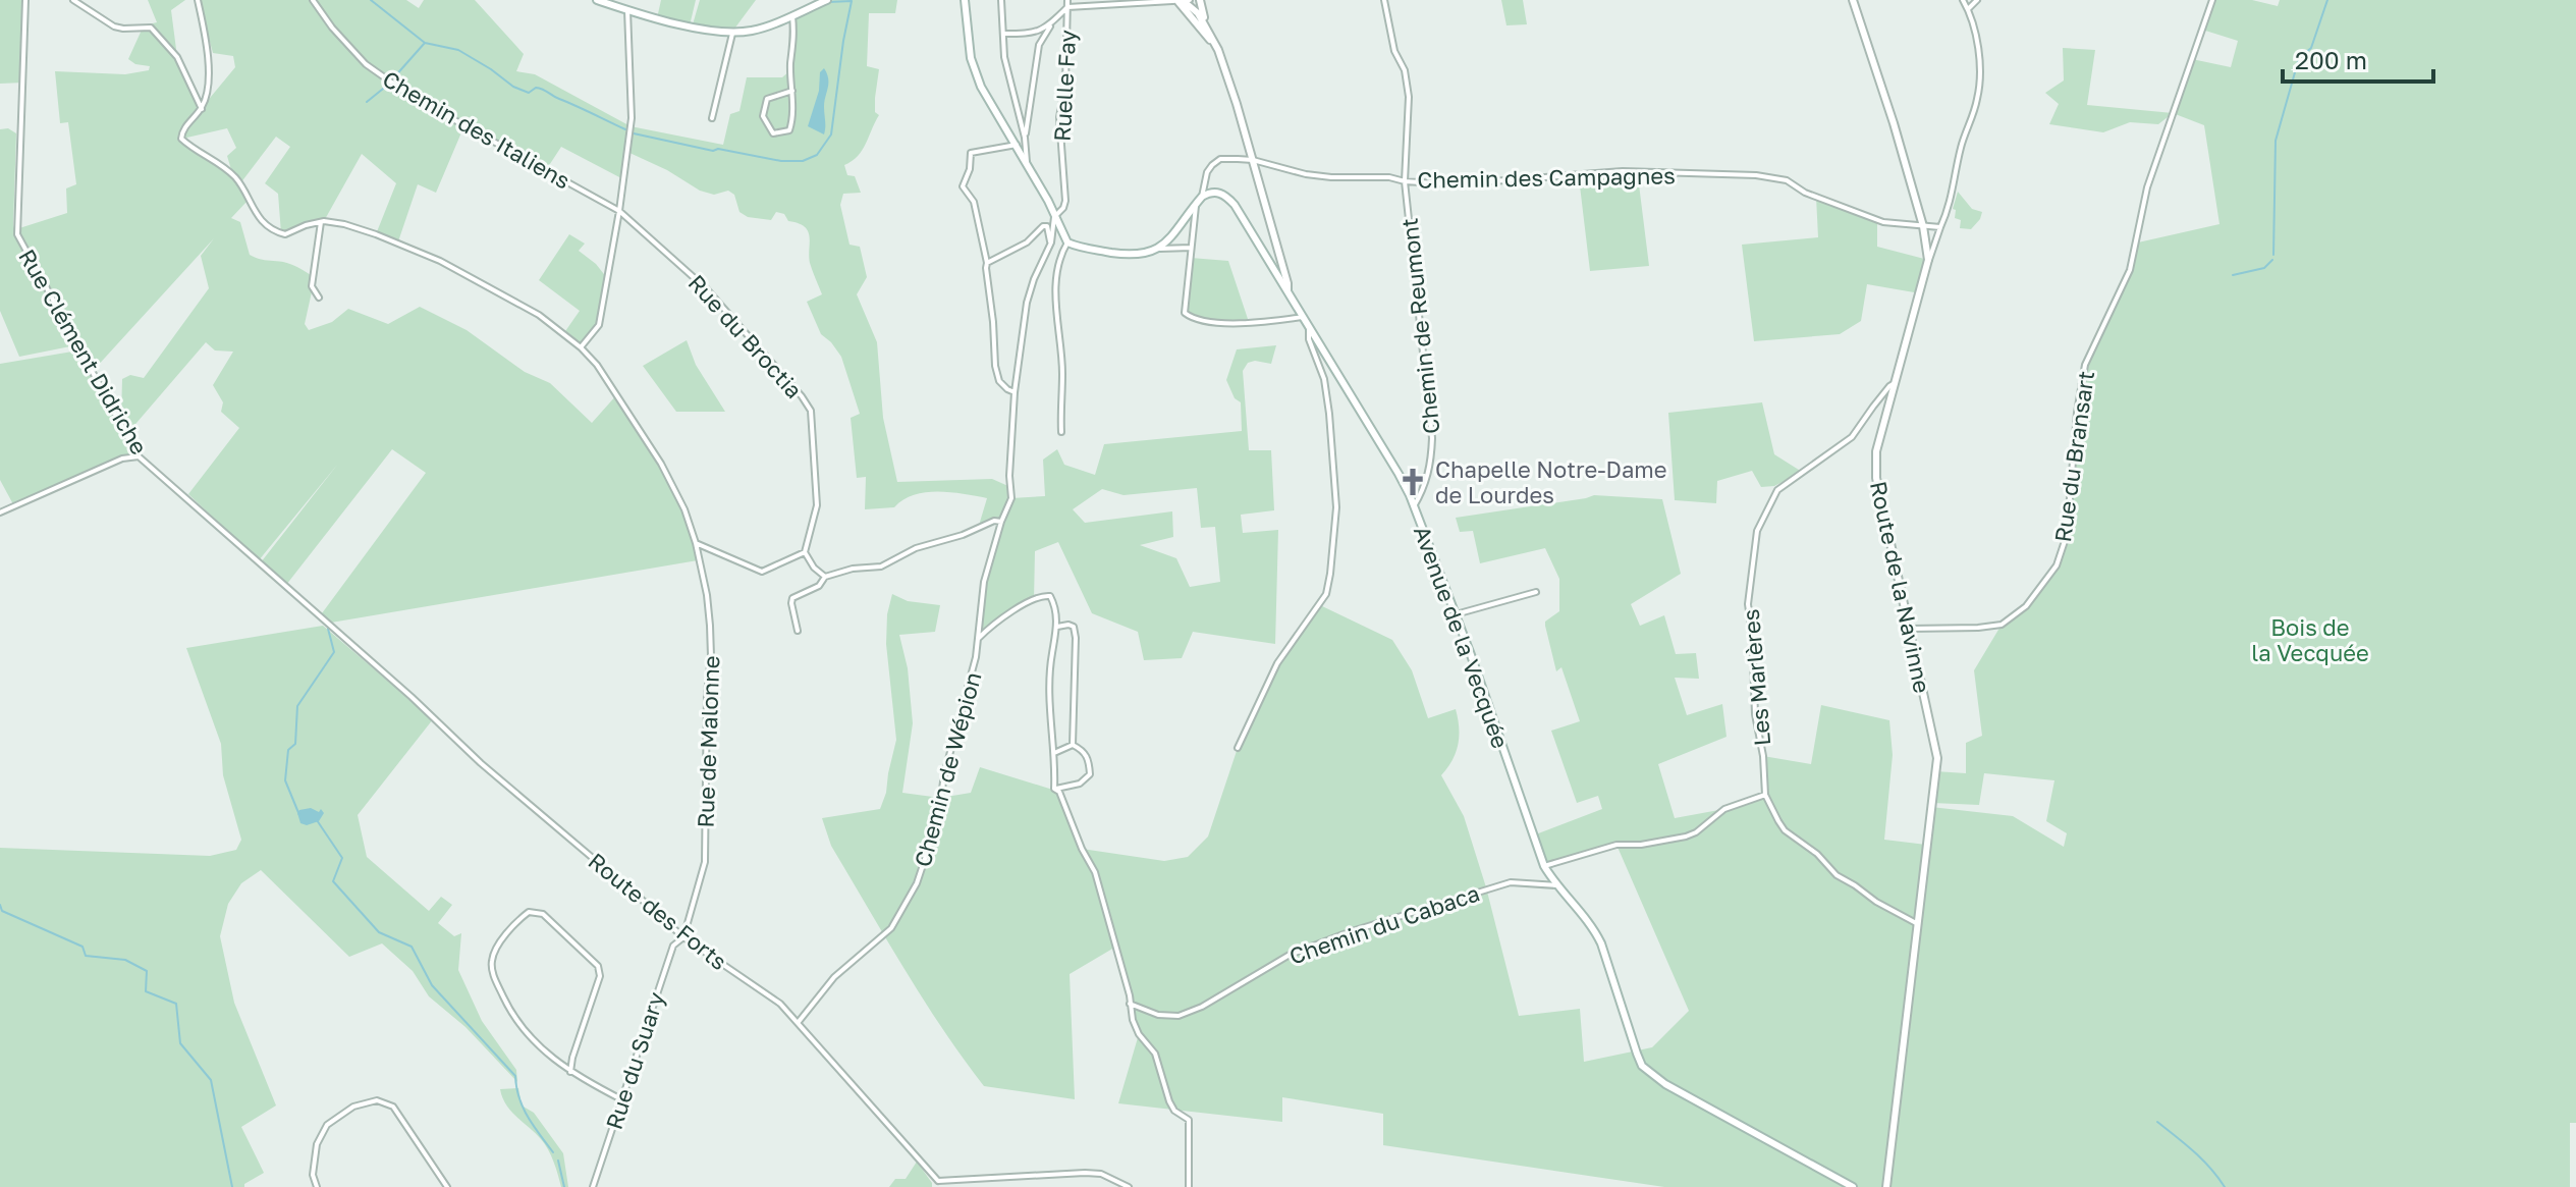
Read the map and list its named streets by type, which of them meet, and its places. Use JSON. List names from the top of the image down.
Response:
{
  "streets": {
    "main road": ["Route de la Navinne", "Avenue de la Vecquée"],
    "street": [
      "Ruelle Fay",
      "Chemin des Italiens",
      "Chemin des Campagnes",
      "Chemin de Reumont",
      "Rue du Broctia",
      "Rue Clément Didriche",
      "Rue du Bransart",
      "Les Marlères",
      "Rue de Malonne",
      "Chemin de Wépion",
      "Route des Forts",
      "Chemin du Cabaca",
      "Rue du Suary"
    ]
  },
  "crossings": [
    ["Chemin des Italiens", "Rue du Broctia"],
    ["Chemin des Campagnes", "Chemin de Reumont"],
    ["Chemin des Campagnes", "Route de la Navinne"],
    ["Chemin de Reumont", "Avenue de la Vecquée"],
    ["Rue Clément Didriche", "Route des Forts"],
    ["Rue du Bransart", "Route de la Navinne"],
    ["Route de la Navinne", "Les Marlères"],
    ["Avenue de la Vecquée", "Chemin du Cabaca"],
    ["Rue de Malonne", "Route des Forts"],
    ["Rue de Malonne", "Rue du Suary"],
    ["Chemin de Wépion", "Route des Forts"],
    ["Route des Forts", "Rue du Suary"]
  ],
  "parks": ["Bois de la Vecquée"],
  "places": {
    "church": ["Chapelle Notre-Dame de Lourdes"]
  },
  "scale_bar": "200 m"
}
